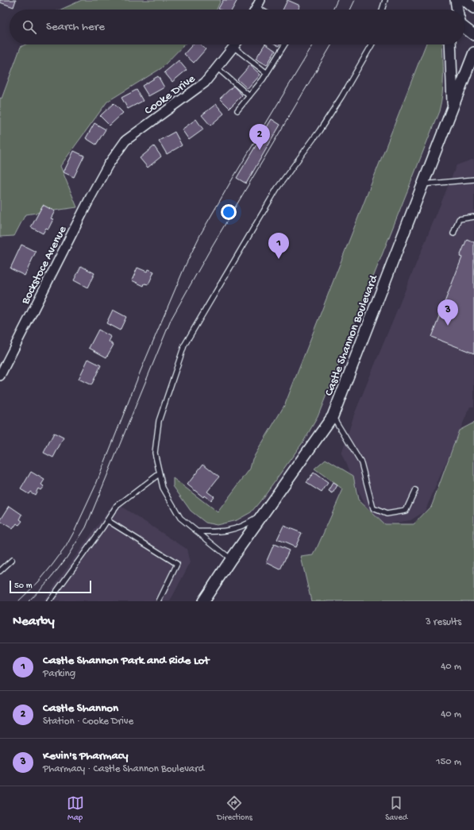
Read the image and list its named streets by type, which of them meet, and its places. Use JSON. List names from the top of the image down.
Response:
{
  "streets": {
    "street": ["Cooke Drive", "Bockstoce Avenue", "Castle Shannon Boulevard"]
  },
  "crossings": [
    ["Cooke Drive", "Bockstoce Avenue"]
  ],
  "scale_bar": "50 m",
  "page": {
    "search": "Search here",
    "pins": ["2", "1", "3"],
    "scale": "50 m",
    "heading": ["Nearby", "3 results"],
    "list": [
      {
        "mark": "1",
        "name": "Castle Shannon Park and Ride Lot",
        "note": "Parking",
        "value": "40 m"
      },
      {
        "mark": "2",
        "name": "Castle Shannon",
        "note": "Station · Cooke Drive",
        "value": "40 m"
      },
      {
        "mark": "3",
        "name": "Kevin's Pharmacy",
        "note": "Pharmacy · Castle Shannon Boulevard",
        "value": "150 m"
      }
    ],
    "nav": ["Map", "Directions", "Saved"]
  }
}
